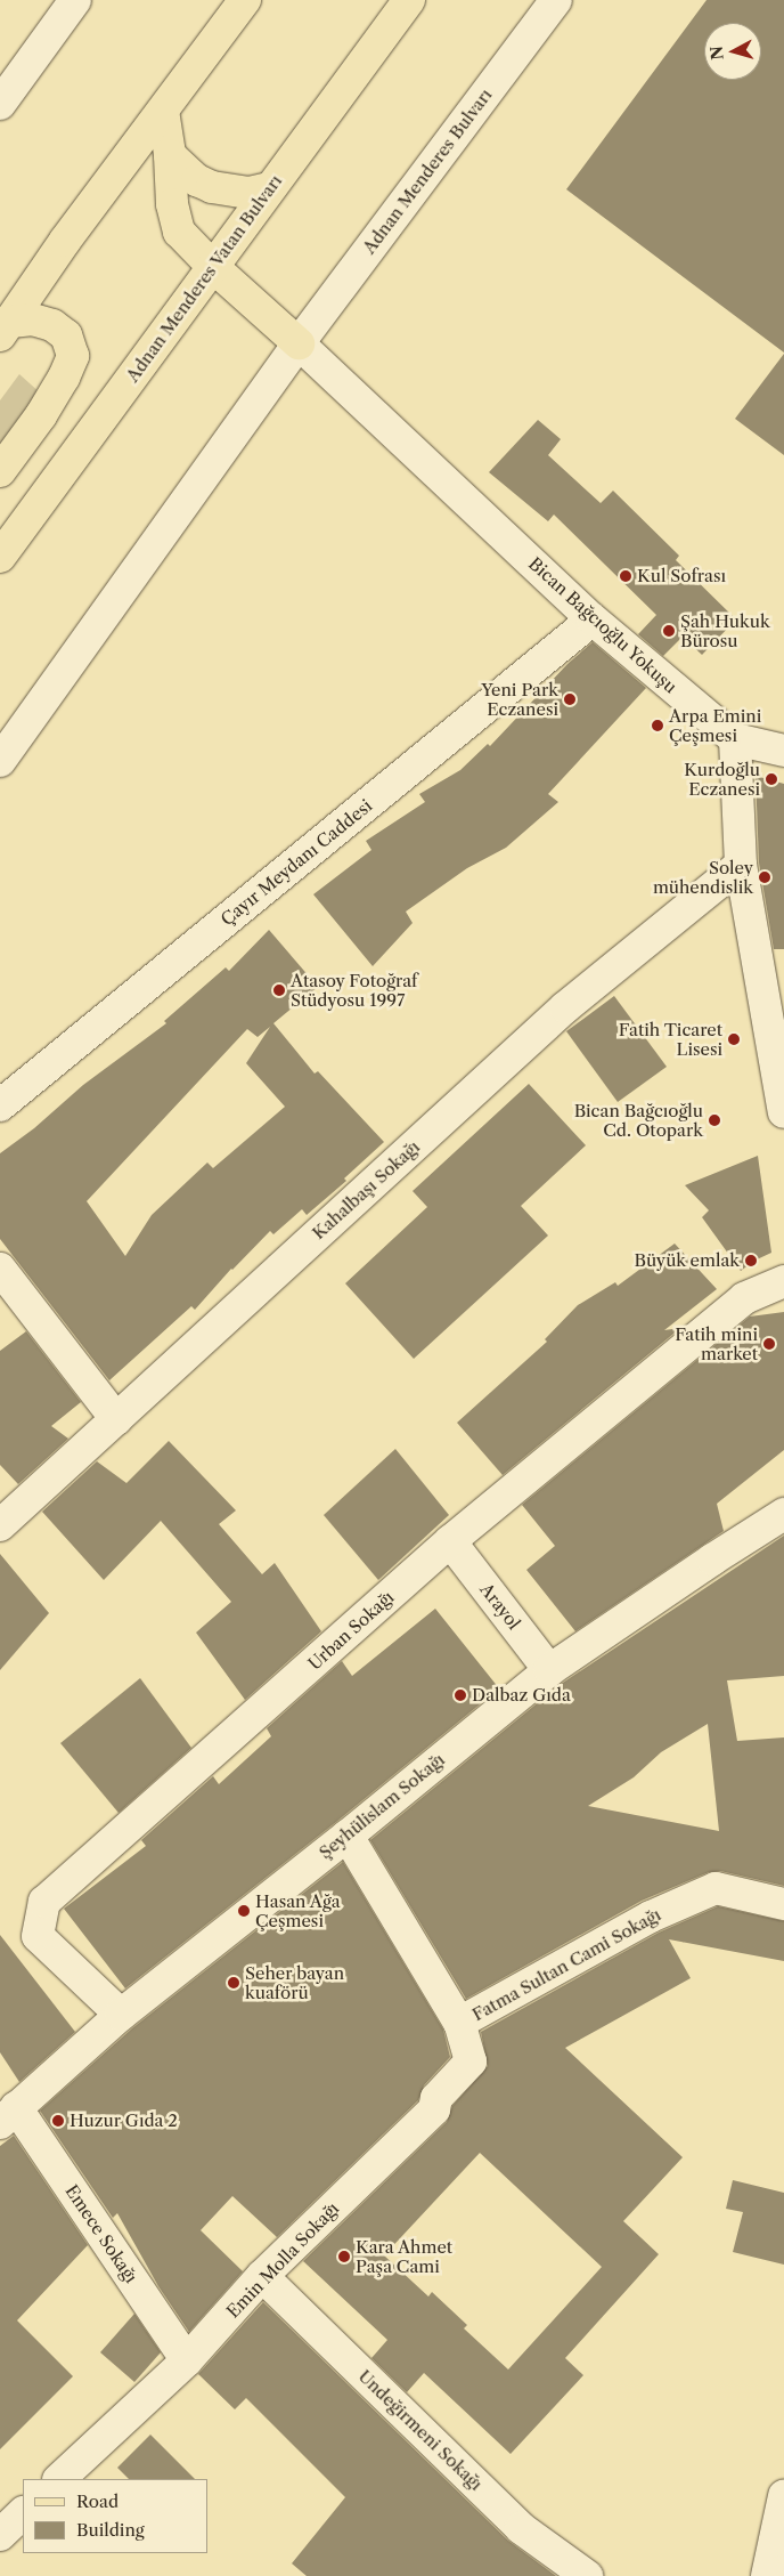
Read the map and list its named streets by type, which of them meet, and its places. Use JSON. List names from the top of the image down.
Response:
{
  "streets": {
    "main road": ["Adnan Menderes Vatan Bulvarı"],
    "street": [
      "Adnan Menderes Bulvarı",
      "Bican Bağcıoğlu Yokuşu",
      "Çayır Meydanı Caddesi",
      "Kahalbaşı Sokağı",
      "Arayol",
      "Urban Sokağı",
      "Şeyhülislam Sokağı",
      "Fatma Sultan Cami Sokağı",
      "Emece Sokağı",
      "Emin Molla Sokağı",
      "Undeğirmeni Sokağı"
    ]
  },
  "crossings": [
    ["Adnan Menderes Bulvarı", "Bican Bağcıoğlu Yokuşu"],
    ["Bican Bağcıoğlu Yokuşu", "Çayır Meydanı Caddesi"],
    ["Arayol", "Urban Sokağı"],
    ["Arayol", "Şeyhülislam Sokağı"],
    ["Urban Sokağı", "Şeyhülislam Sokağı"],
    ["Şeyhülislam Sokağı", "Fatma Sultan Cami Sokağı"],
    ["Şeyhülislam Sokağı", "Emece Sokağı"],
    ["Fatma Sultan Cami Sokağı", "Emin Molla Sokağı"],
    ["Emece Sokağı", "Emin Molla Sokağı"],
    ["Emin Molla Sokağı", "Undeğirmeni Sokağı"]
  ],
  "places": [
    "Kul Sofrası",
    "Şah Hukuk Bürosu",
    "Yeni Park Eczanesi",
    "Arpa Emini Çeşmesi",
    "Kurdoğlu Eczanesi",
    "Soley mühendislik",
    "Atasoy Fotoğraf Stüdyosu 1997",
    "Fatih Ticaret Lisesi",
    "Bican Bağcıoğlu Cd. Otopark",
    "Büyük emlak",
    "Fatih mini market",
    "Dalbaz Gıda",
    "Hasan Ağa Çeşmesi",
    "Seher bayan kuaförü",
    "Huzur Gıda 2",
    "Kara Ahmet Paşa Cami"
  ],
  "legend": ["Road", "Building"],
  "north": "left"
}
